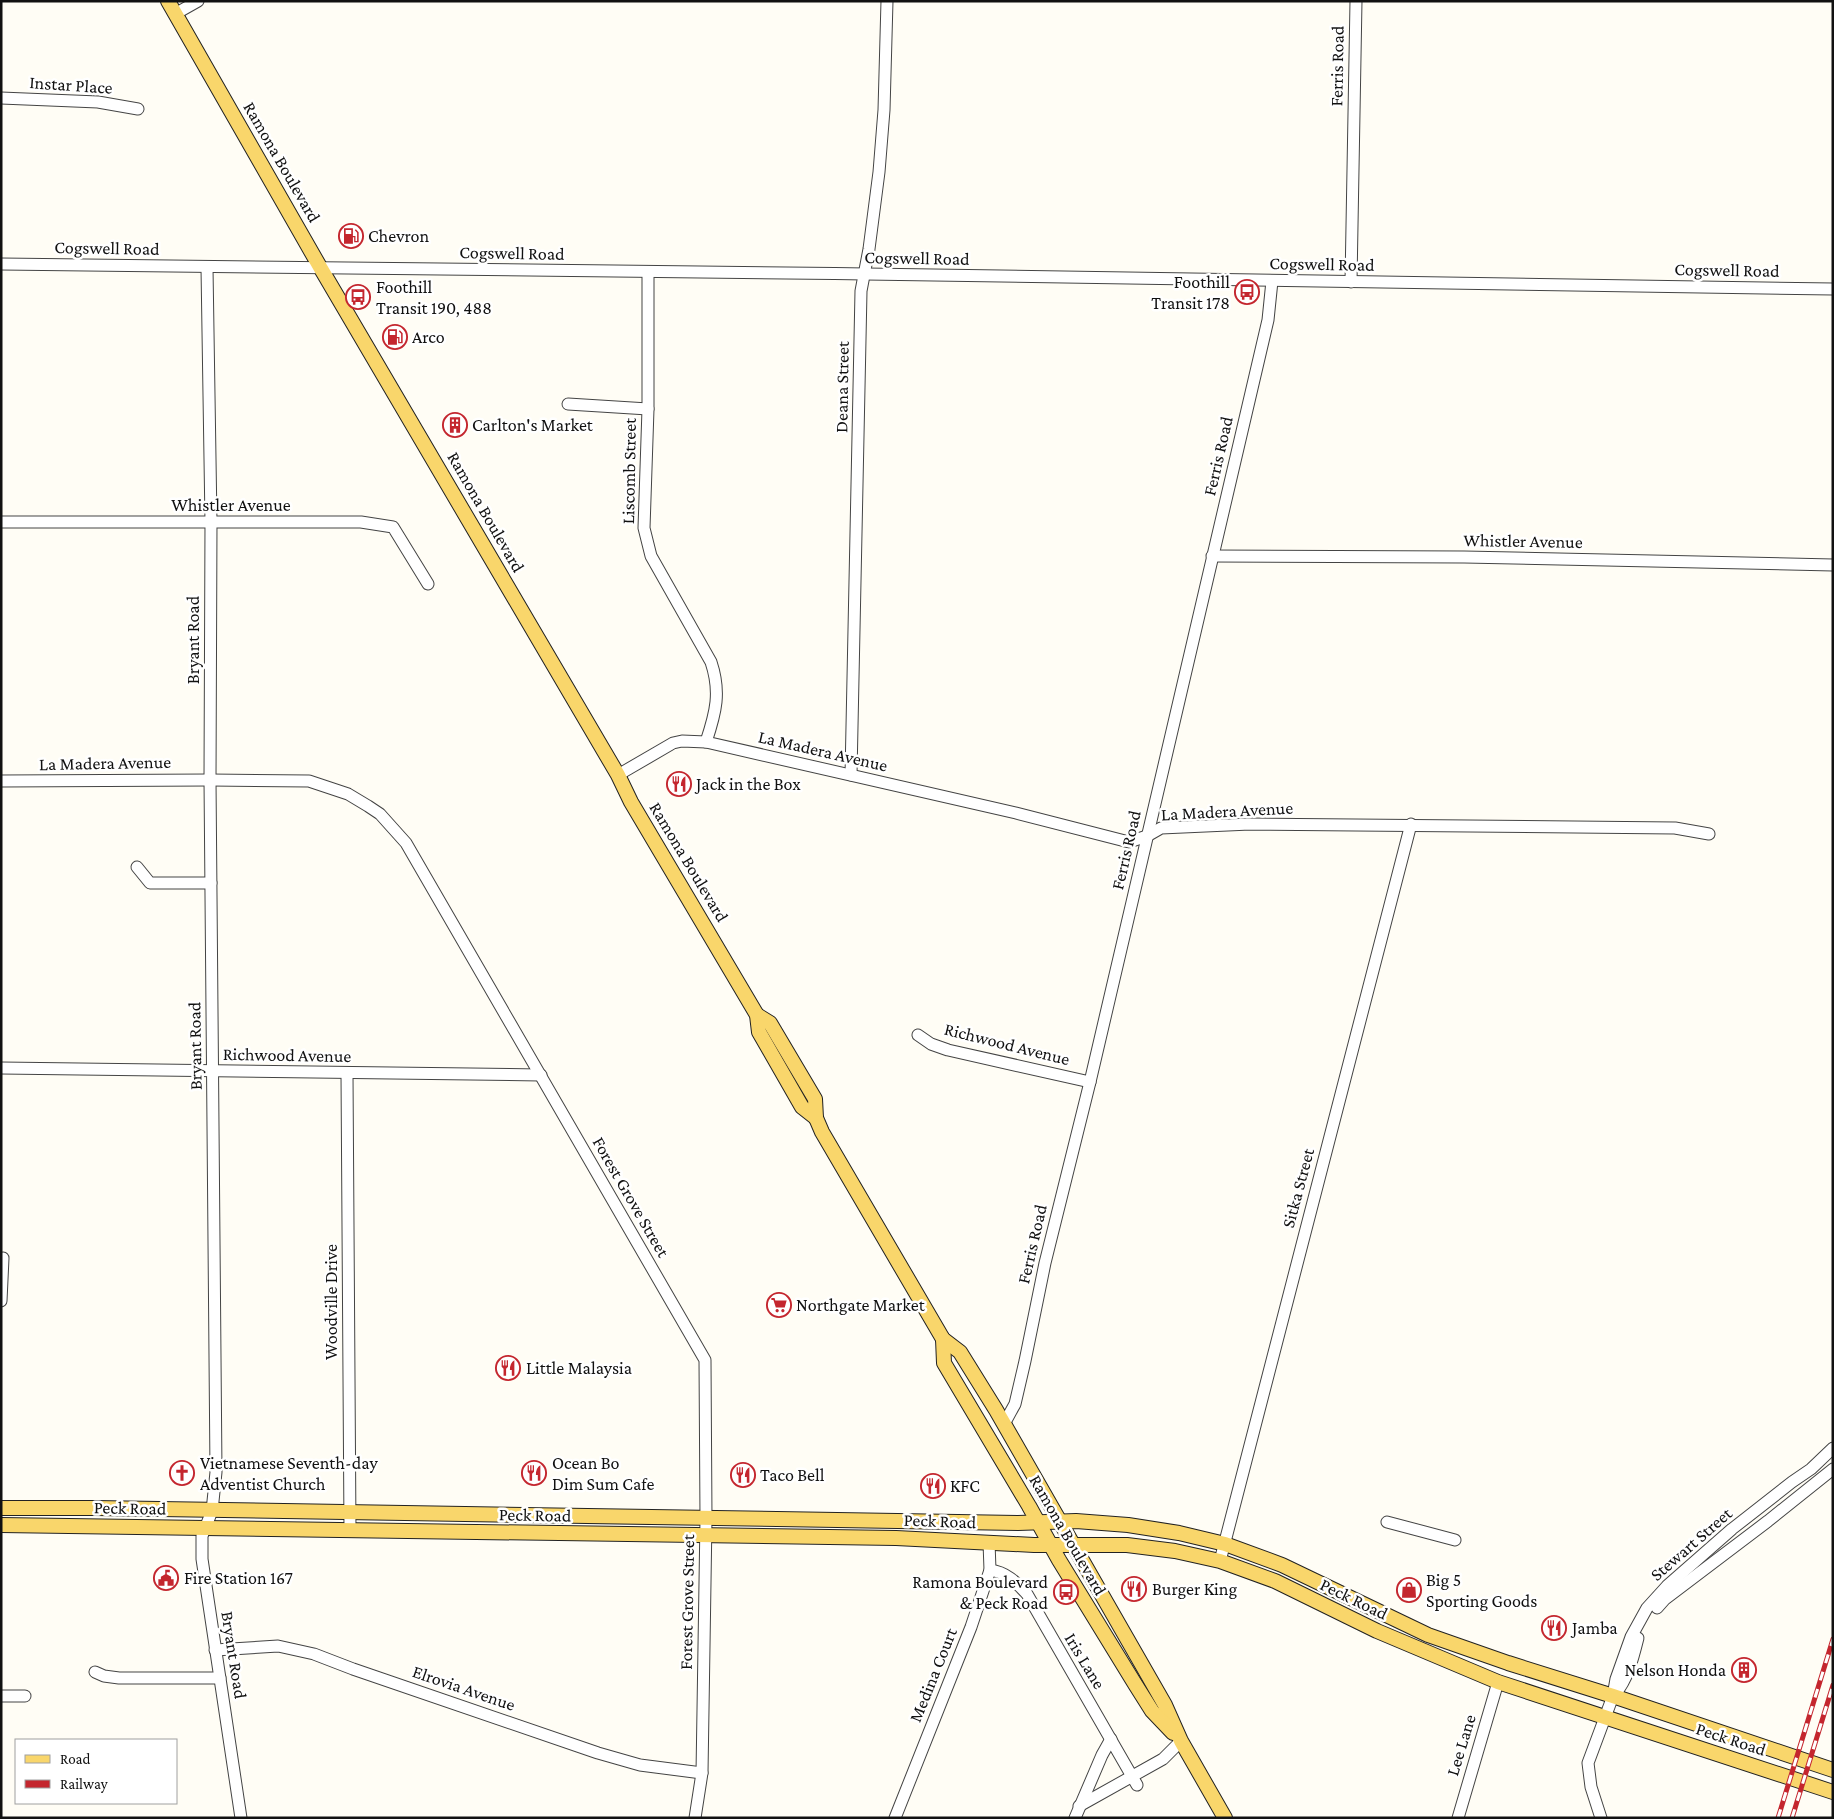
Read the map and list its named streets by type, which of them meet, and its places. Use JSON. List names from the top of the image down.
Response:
{
  "streets": {
    "main road": ["Ramona Boulevard", "Peck Road"],
    "street": [
      "Ferris Road",
      "Instar Place",
      "Cogswell Road",
      "Deana Street",
      "Liscomb Street",
      "Whistler Avenue",
      "Bryant Road",
      "La Madera Avenue",
      "Richwood Avenue",
      "Sitka Street",
      "Forest Grove Street",
      "Woodville Drive",
      "Stewart Street",
      "Iris Lane",
      "Medina Court",
      "Elrovia Avenue",
      "Lee Lane"
    ]
  },
  "crossings": [
    ["Ferris Road", "Ramona Boulevard"],
    ["Ferris Road", "Cogswell Road"],
    ["Ferris Road", "Whistler Avenue"],
    ["Ferris Road", "La Madera Avenue"],
    ["Ferris Road", "Richwood Avenue"],
    ["Ramona Boulevard", "Cogswell Road"],
    ["Ramona Boulevard", "La Madera Avenue"],
    ["Ramona Boulevard", "Peck Road"],
    ["Cogswell Road", "Deana Street"],
    ["Cogswell Road", "Liscomb Street"],
    ["Cogswell Road", "Bryant Road"],
    ["Deana Street", "La Madera Avenue"],
    ["Liscomb Street", "La Madera Avenue"],
    ["Whistler Avenue", "Bryant Road"],
    ["Bryant Road", "La Madera Avenue"],
    ["Bryant Road", "Richwood Avenue"],
    ["Bryant Road", "Forest Grove Street"],
    ["Bryant Road", "Peck Road"],
    ["Bryant Road", "Elrovia Avenue"],
    ["La Madera Avenue", "Sitka Street"],
    ["La Madera Avenue", "Forest Grove Street"],
    ["Richwood Avenue", "Forest Grove Street"],
    ["Richwood Avenue", "Woodville Drive"],
    ["Sitka Street", "Peck Road"],
    ["Forest Grove Street", "Peck Road"],
    ["Forest Grove Street", "Elrovia Avenue"],
    ["Woodville Drive", "Peck Road"],
    ["Peck Road", "Stewart Street"],
    ["Peck Road", "Medina Court"],
    ["Peck Road", "Lee Lane"],
    ["Iris Lane", "Medina Court"]
  ],
  "places": {
    "fuel station": ["Chevron", "Arco"],
    "bus stop": ["Foothill Transit 178", "Foothill Transit 190, 488", "Ramona Boulevard & Peck Road"],
    "building": ["Carlton's Market", "Nelson Honda"],
    "restaurant": [
      "Jack in the Box",
      "Little Malaysia",
      "Ocean Bo Dim Sum Cafe",
      "Taco Bell",
      "KFC",
      "Burger King",
      "Jamba"
    ],
    "supermarket": ["Northgate Market"],
    "church": ["Vietnamese Seventh-day Adventist Church"],
    "public building": ["Fire Station 167"],
    "shop": ["Big 5 Sporting Goods"]
  },
  "legend": ["Road", "Railway"]
}
